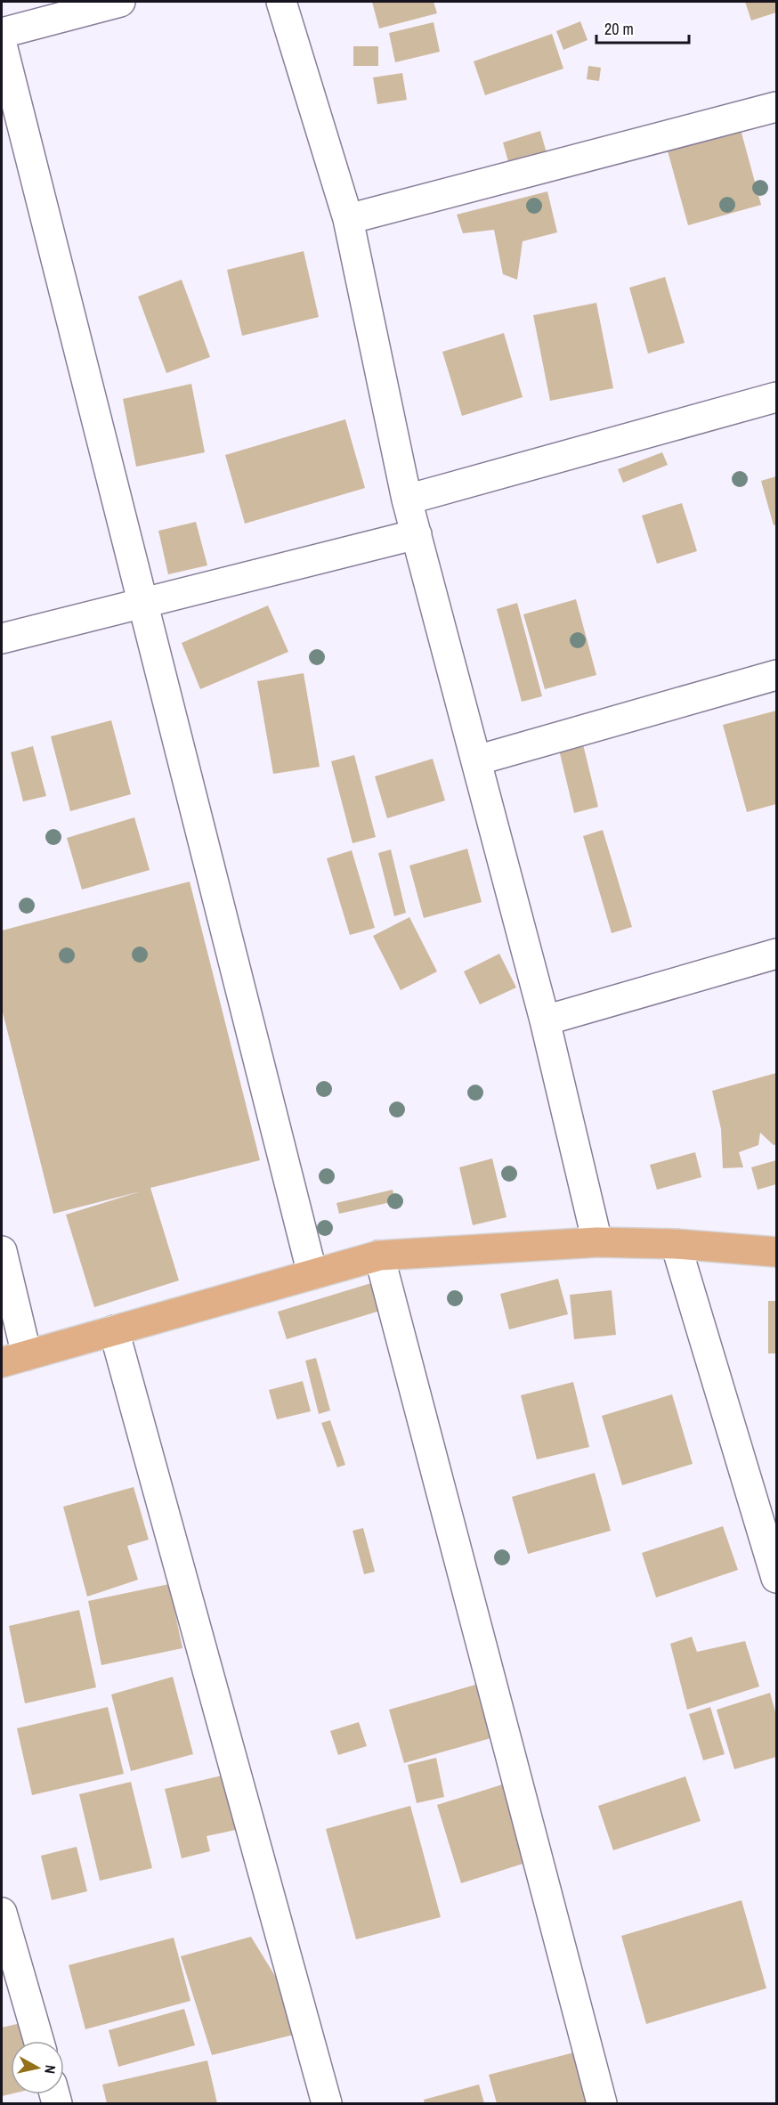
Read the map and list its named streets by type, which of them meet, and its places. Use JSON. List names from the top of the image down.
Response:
{
  "scale_bar": "20 m",
  "north": "right"
}
